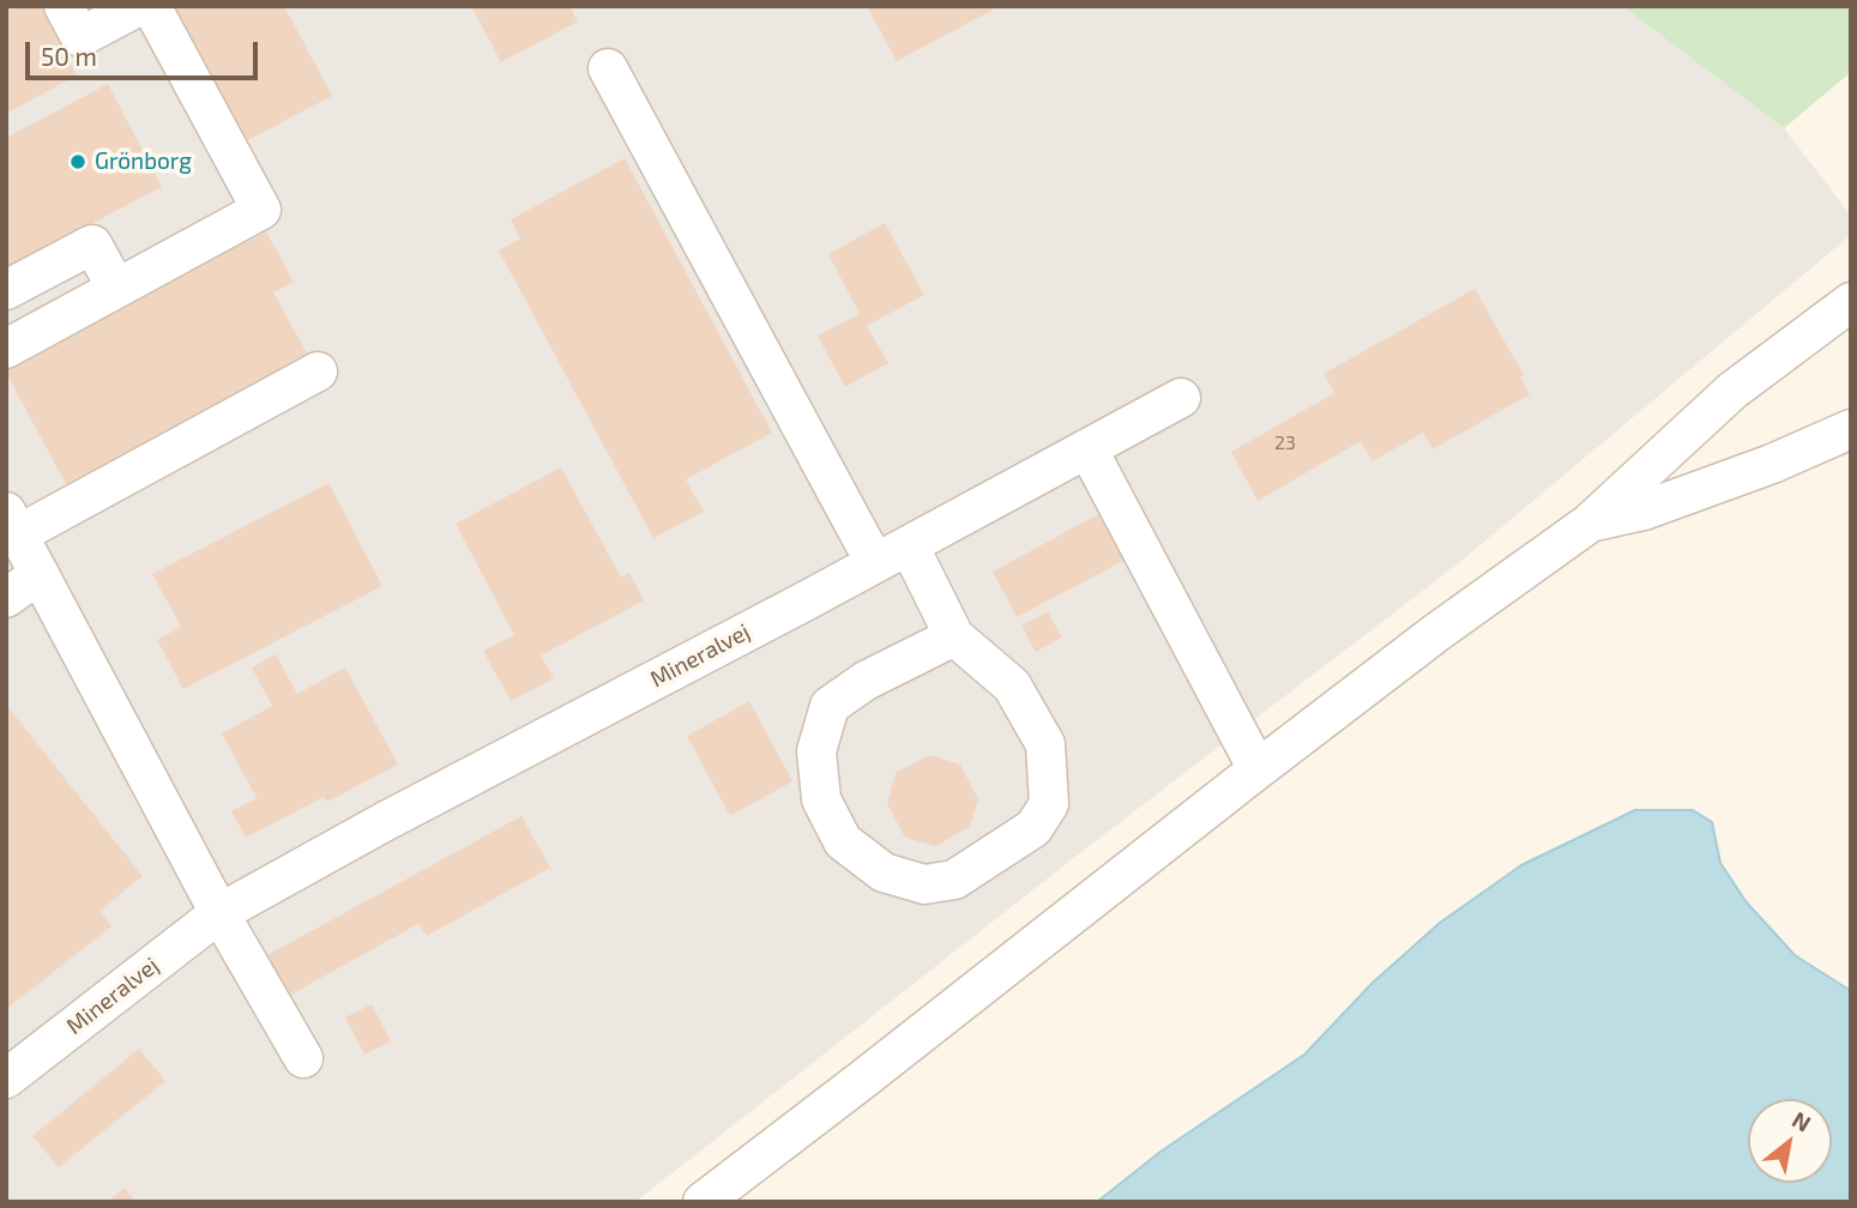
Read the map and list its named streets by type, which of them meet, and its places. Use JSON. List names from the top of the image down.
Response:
{
  "streets": {
    "street": ["Mineralvej"]
  },
  "places": ["Grönborg"],
  "house_numbers": ["23"],
  "scale_bar": "50 m",
  "north": "top right"
}
